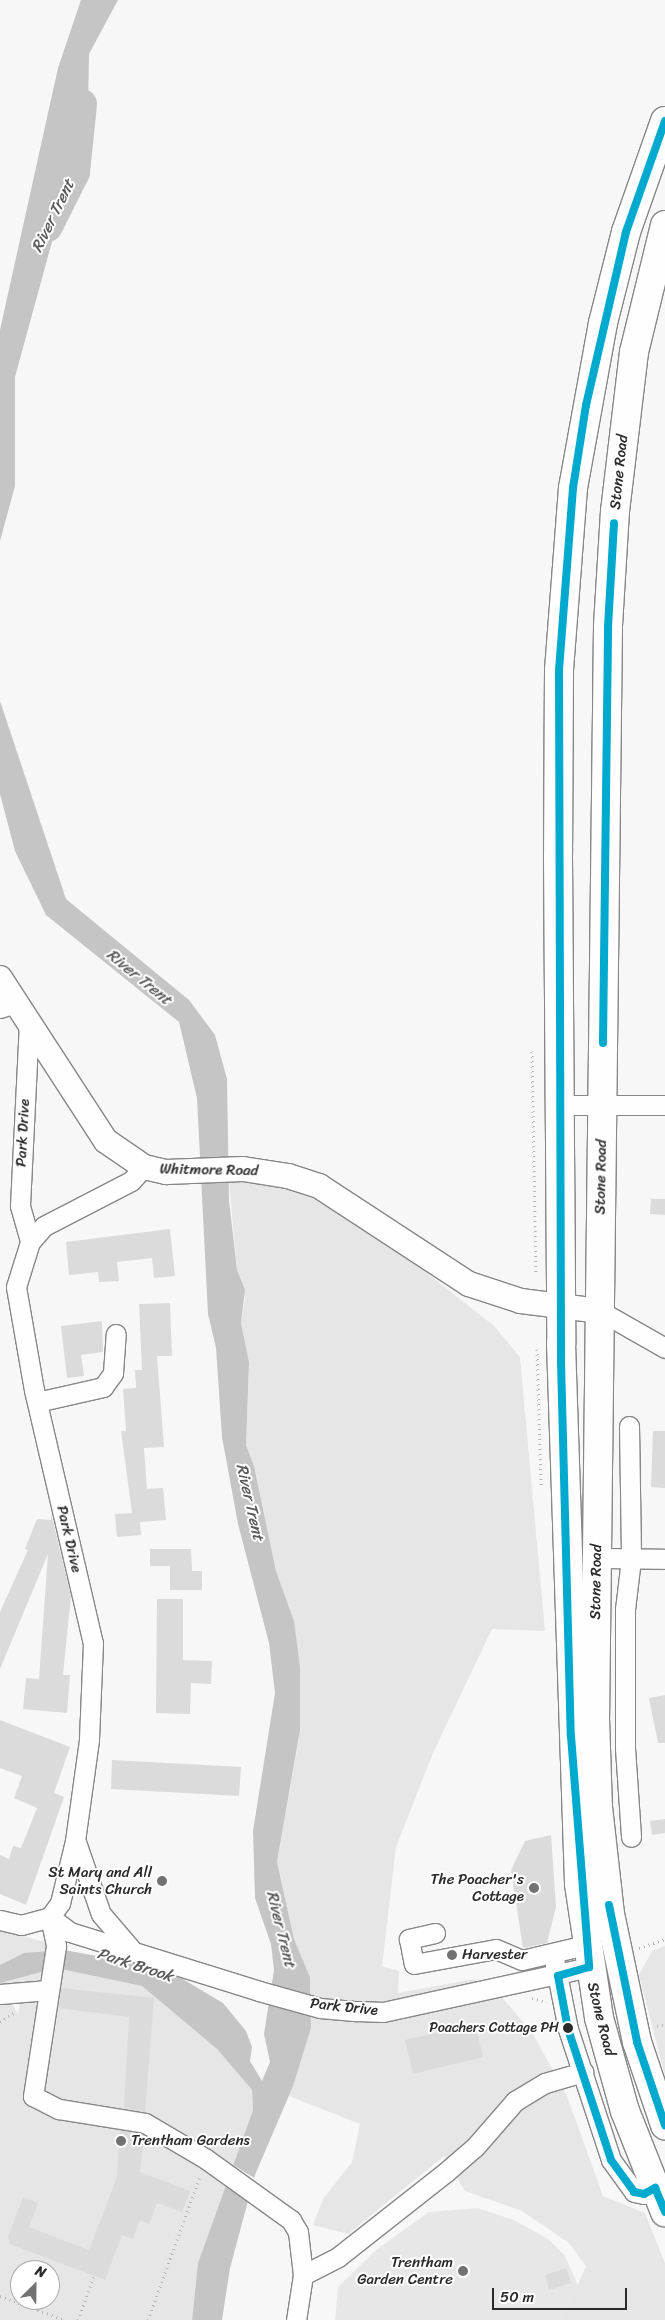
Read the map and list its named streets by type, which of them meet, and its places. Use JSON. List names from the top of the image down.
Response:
{
  "streets": {
    "highway": ["Stone Road"],
    "main road": ["Whitmore Road"],
    "street": ["Park Drive"]
  },
  "crossings": [
    ["Stone Road", "Park Drive"],
    ["Stone Road", "Whitmore Road"],
    ["Park Drive", "Whitmore Road"]
  ],
  "water": ["River Trent", "Park Brook"],
  "places": [
    "St Mary and All Saints Church",
    "The Poacher's Cottage",
    "Harvester",
    "Poachers Cottage PH",
    "Trentham Gardens",
    "Trentham Garden Centre"
  ],
  "scale_bar": "50 m",
  "north": "top right"
}
